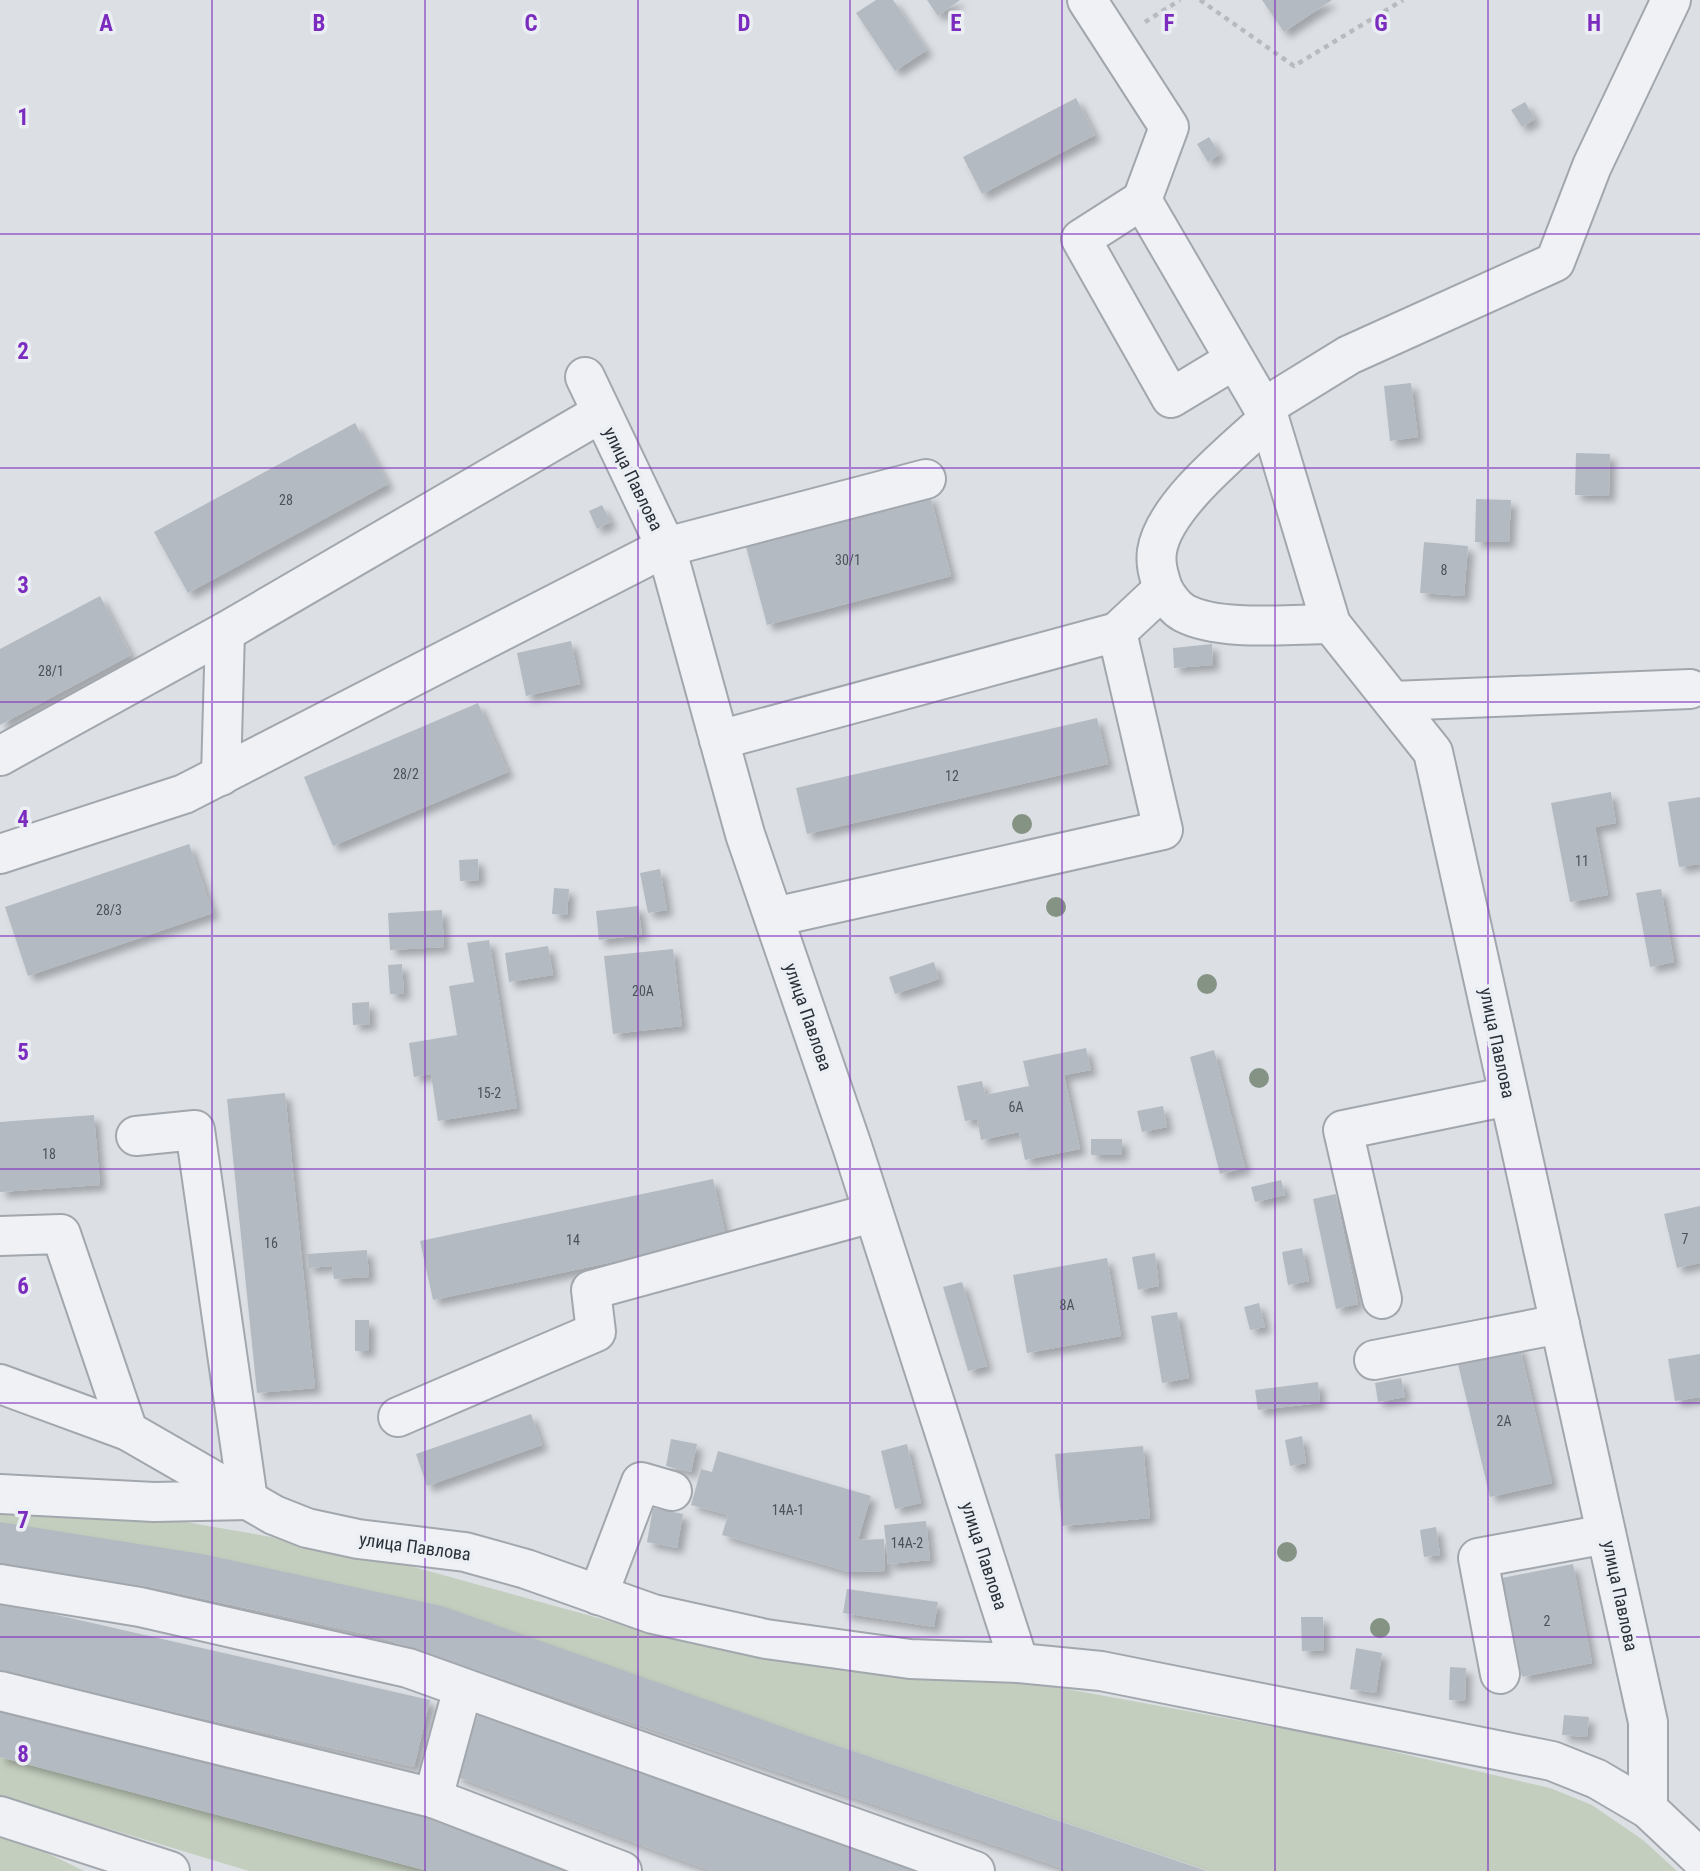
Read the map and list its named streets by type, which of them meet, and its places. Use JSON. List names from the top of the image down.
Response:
{
  "streets": {
    "street": ["улица Павлова"]
  },
  "house_numbers": [
    "28",
    "30/1",
    "8",
    "28/1",
    "28/2",
    "12",
    "11",
    "28/3",
    "20А",
    "15-2",
    "6А",
    "18",
    "7",
    "14",
    "16",
    "8А",
    "2А",
    "14А-1",
    "14А-2",
    "2"
  ],
  "grid": {
    "columns": [
      "A",
      "B",
      "C",
      "D",
      "E",
      "F",
      "G",
      "H"
    ],
    "rows": [
      "1",
      "2",
      "3",
      "4",
      "5",
      "6",
      "7",
      "8"
    ]
  }
}
